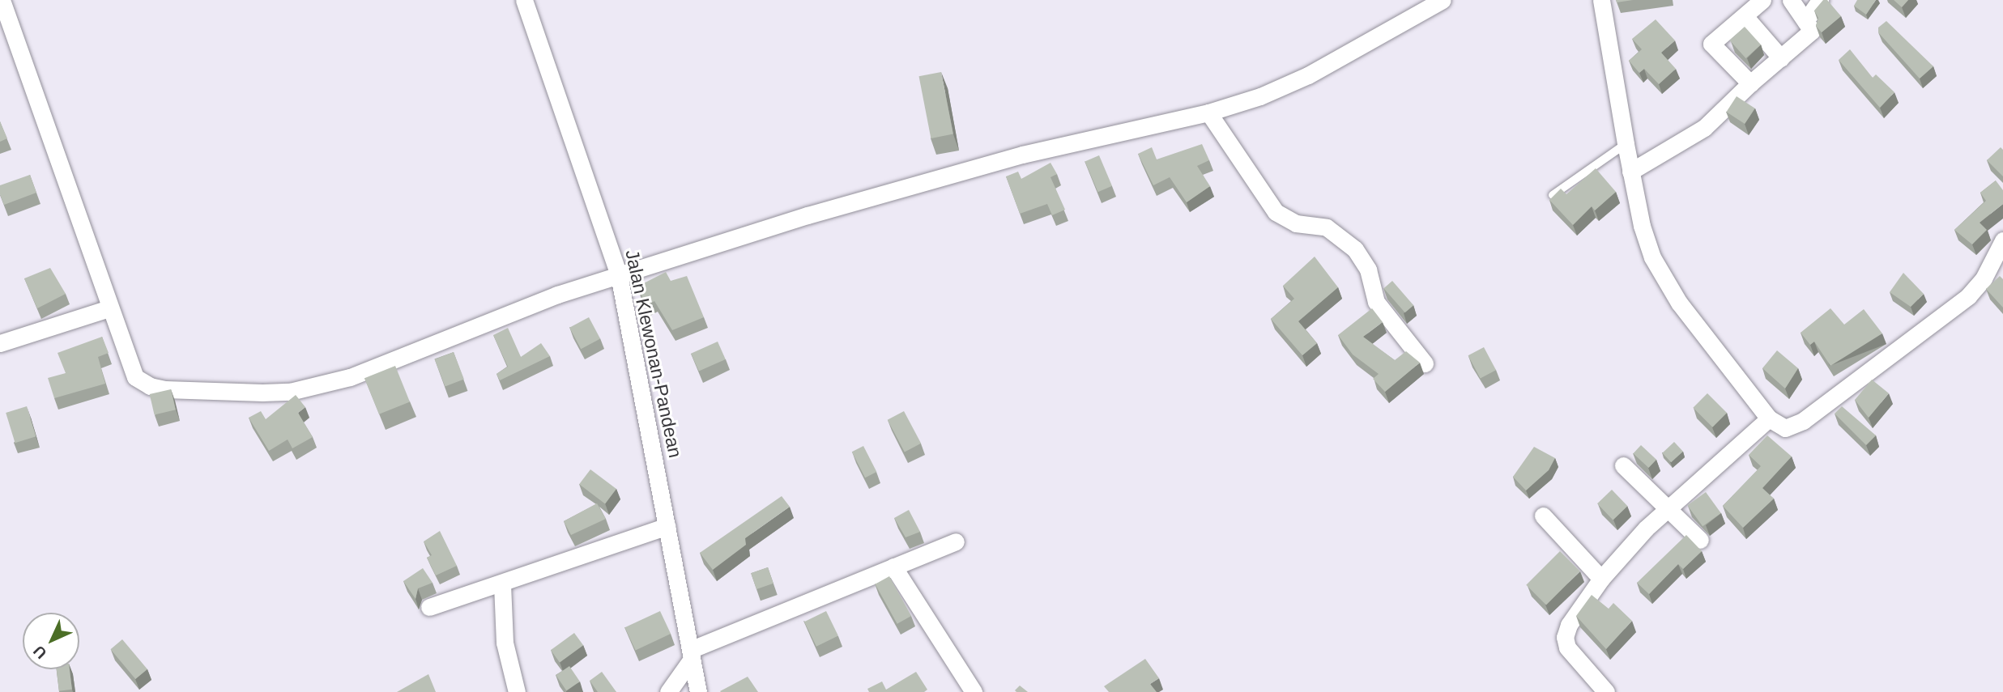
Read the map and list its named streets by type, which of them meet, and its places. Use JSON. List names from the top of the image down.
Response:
{
  "streets": {
    "street": ["Jalan Klewonan-Pandean"]
  },
  "north": "bottom left"
}
